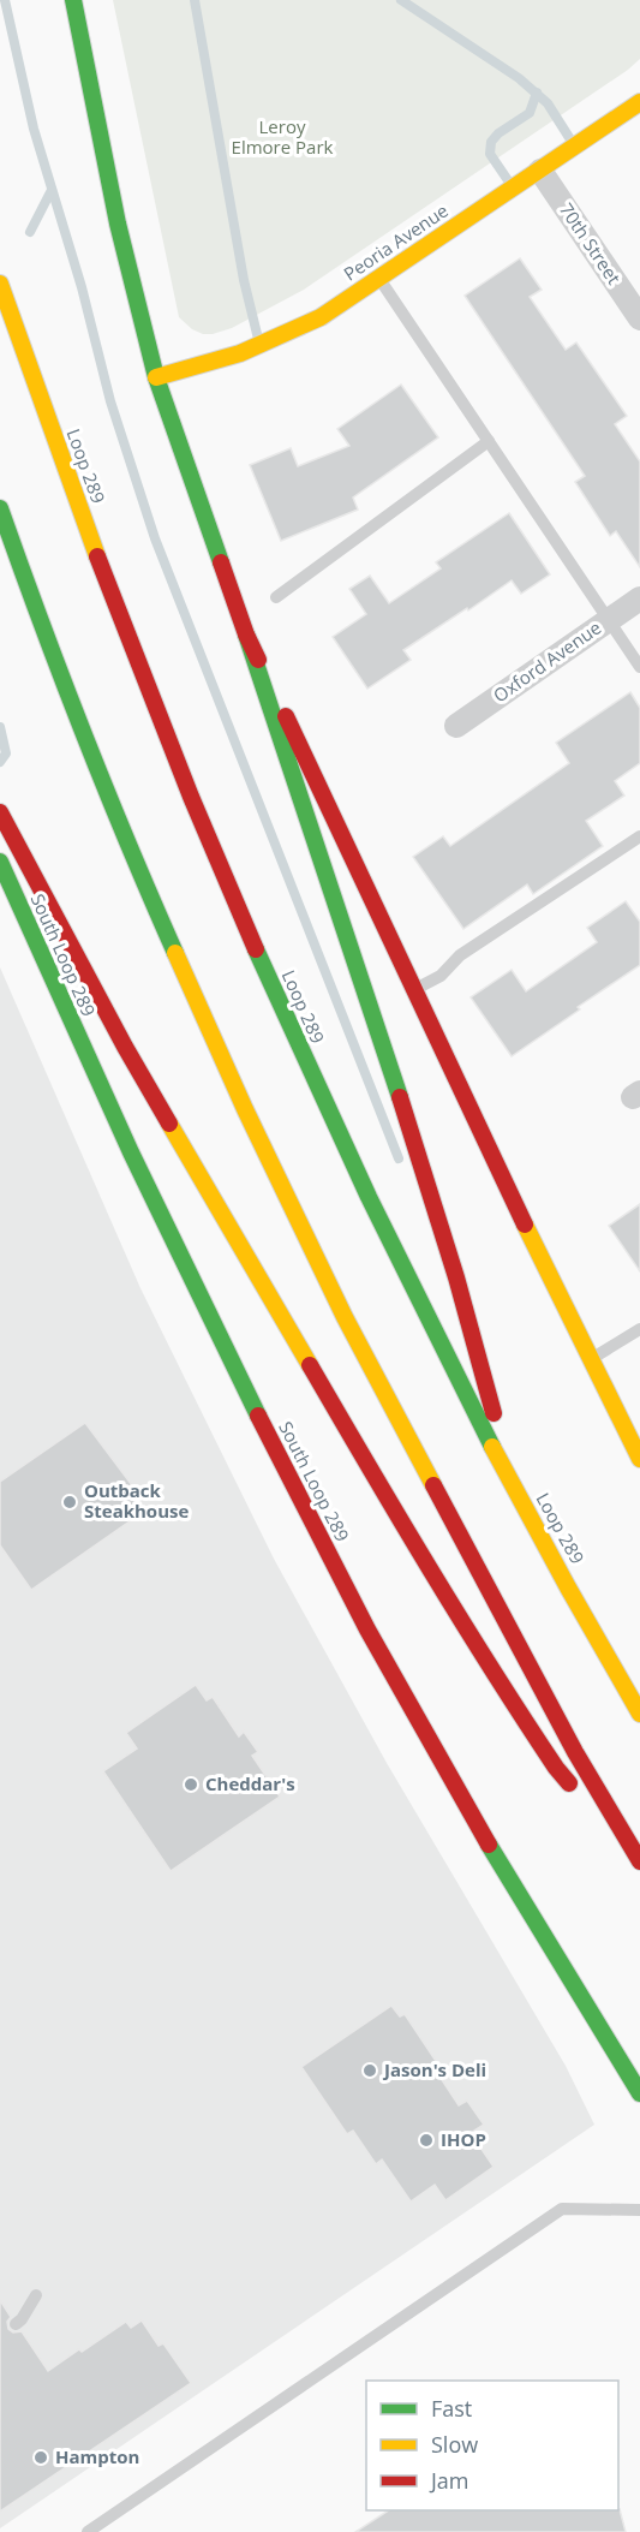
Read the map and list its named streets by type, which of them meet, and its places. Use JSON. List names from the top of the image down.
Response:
{
  "streets": {
    "main road": ["Peoria Avenue", "Loop 289", "South Loop 289"],
    "street": ["70th Street", "Oxford Avenue"]
  },
  "crossings": [
    ["Peoria Avenue", "70th Street"]
  ],
  "parks": ["Leroy Elmore Park"],
  "places": [
    "Outback Steakhouse",
    "Cheddar's",
    "Jason's Deli",
    "IHOP",
    "Hampton"
  ],
  "legend": ["Fast", "Slow", "Jam"]
}
